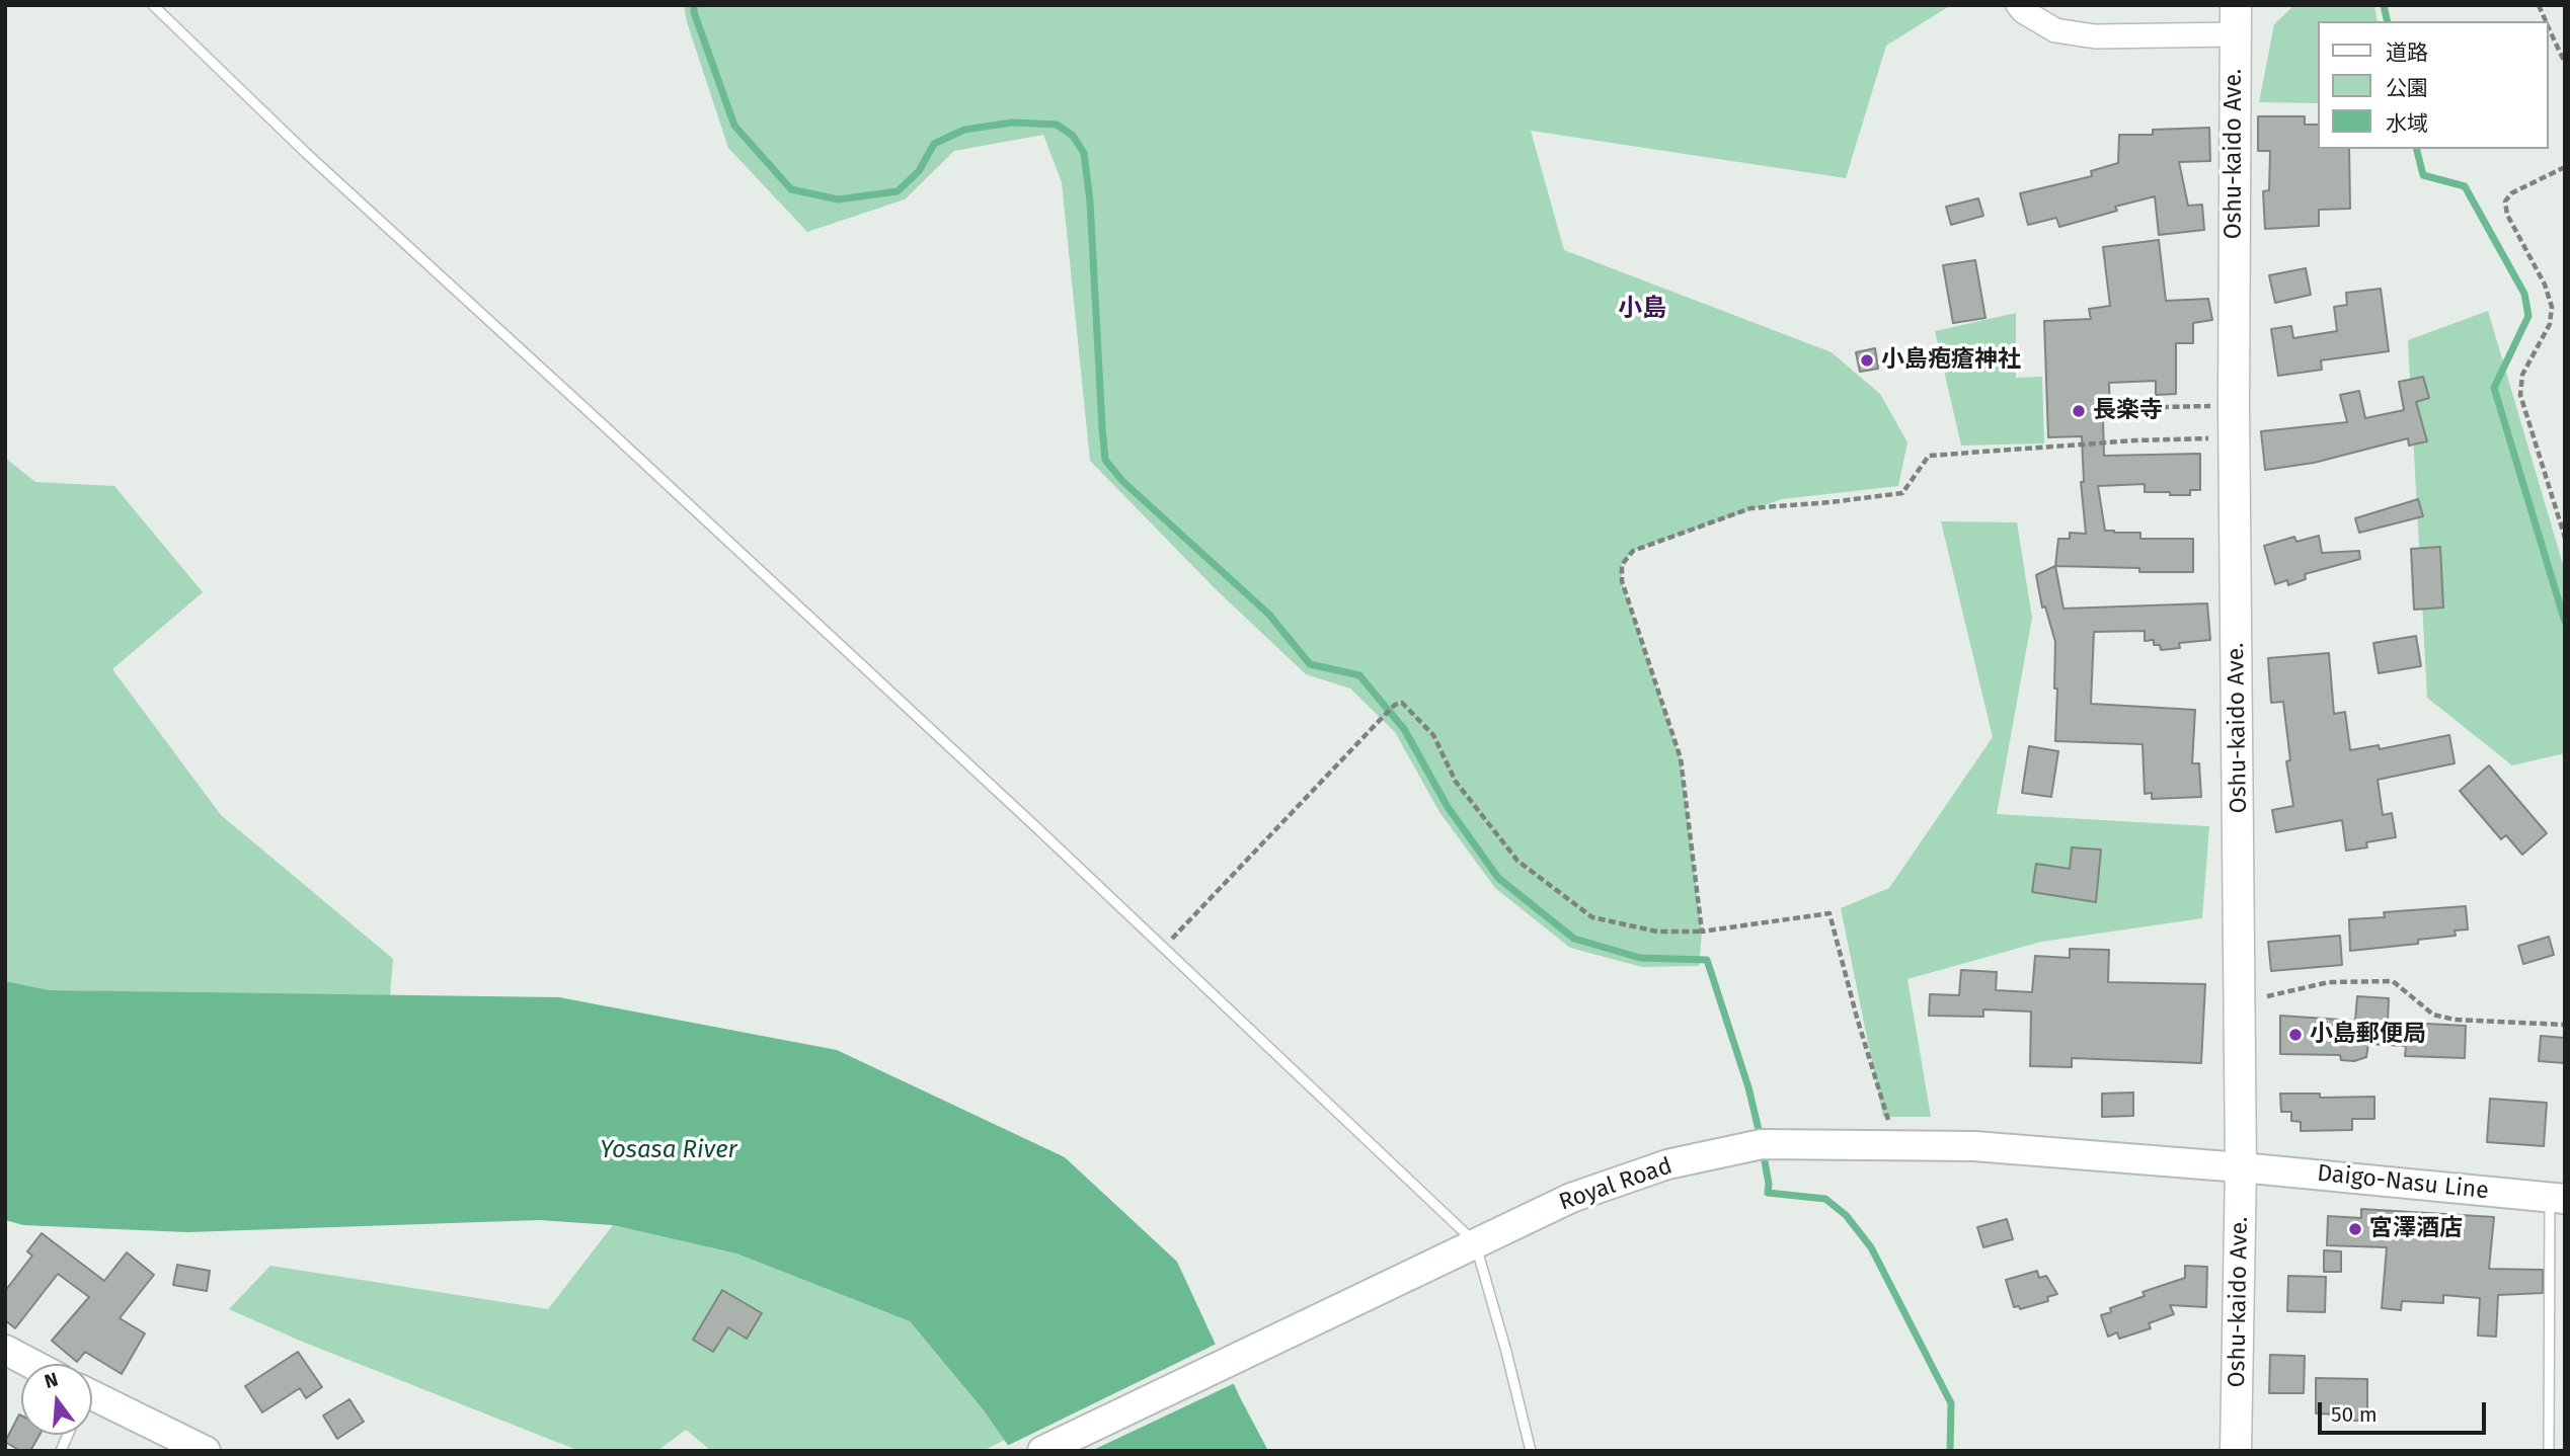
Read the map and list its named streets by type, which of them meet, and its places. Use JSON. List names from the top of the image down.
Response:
{
  "streets": {
    "highway": ["Oshu-kaido Ave."],
    "main road": ["Daigo-Nasu Line", "Royal Road"]
  },
  "crossings": [
    ["Oshu-kaido Ave.", "Daigo-Nasu Line"],
    ["Oshu-kaido Ave.", "Royal Road"],
    ["Daigo-Nasu Line", "Royal Road"]
  ],
  "districts": ["小島"],
  "water": ["Yosasa River"],
  "places": [
    "小島疱瘡神社",
    "長楽寺",
    "小島郵便局",
    "宮澤酒店"
  ],
  "legend": ["道路", "公園", "水域"],
  "scale_bar": "50 m",
  "north": "top"
}
